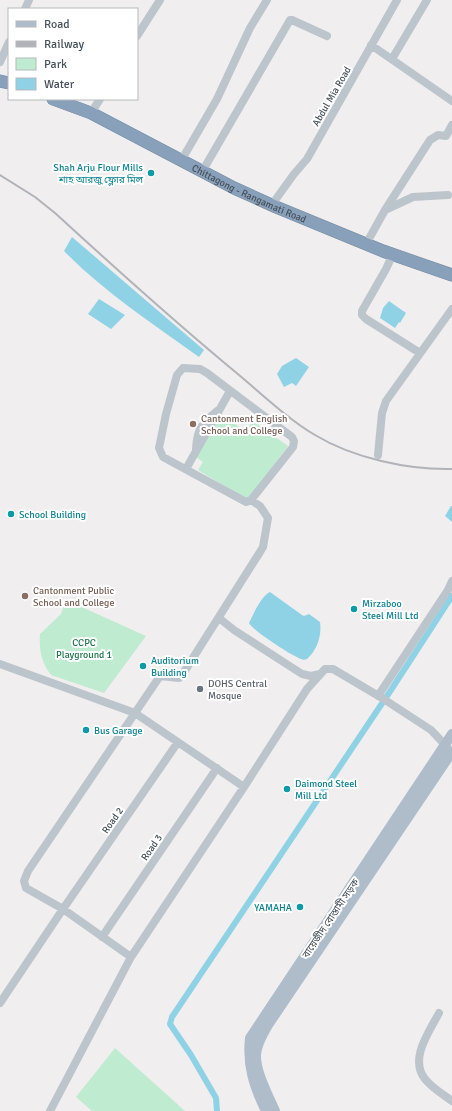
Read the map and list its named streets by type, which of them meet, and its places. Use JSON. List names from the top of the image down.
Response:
{
  "streets": {
    "highway": ["Chittagong - Rangamati Road"],
    "main road": ["বায়েজীদ বোস্তামী সড়ক"],
    "street": ["Abdul Mia Road", "Road 2", "Road 3"]
  },
  "crossings": [
    ["Abdul Mia Road", "Chittagong - Rangamati Road"]
  ],
  "parks": ["CCPC Playground 1"],
  "places": [
    "Shah Arju Flour Mills শাহ আরজু ফ্লোর মিল",
    "Cantonment English School and College",
    "School Building",
    "Cantonment Public School and College",
    "Mirzaboo Steel Mill Ltd",
    "Auditorium Building",
    "DOHS Central Mosque",
    "Bus Garage",
    "Daimond Steel Mill Ltd",
    "YAMAHA"
  ],
  "legend": [
    "Road",
    "Railway",
    "Park",
    "Water"
  ]
}
